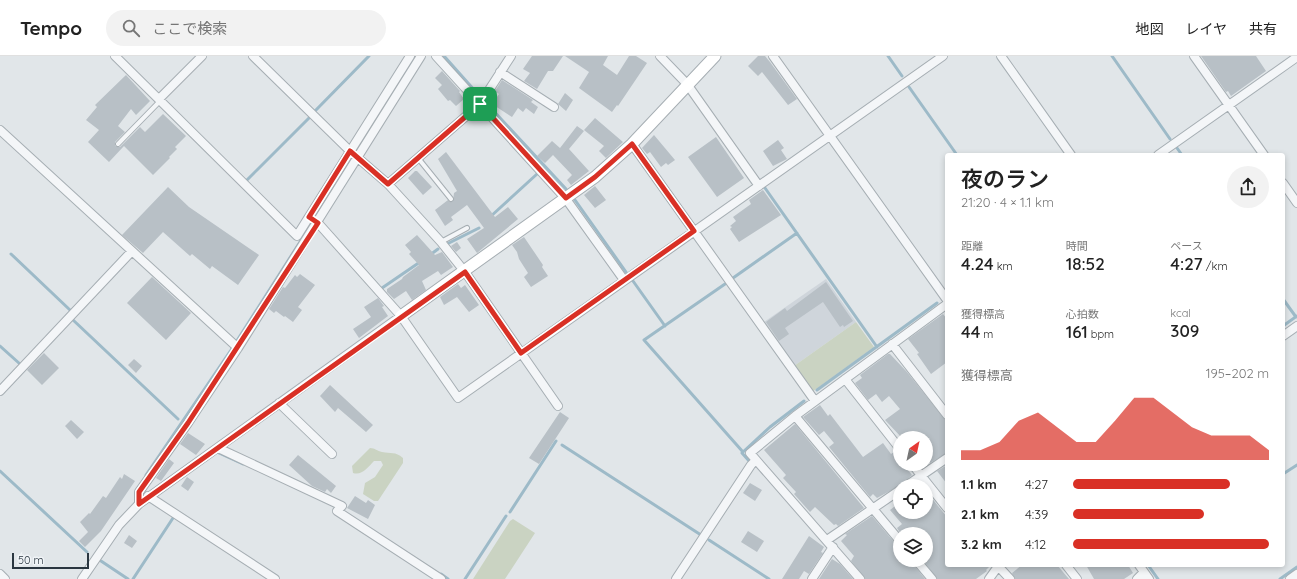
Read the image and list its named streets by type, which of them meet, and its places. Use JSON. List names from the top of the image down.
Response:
{
  "scale_bar": "50 m",
  "north": "top right",
  "page": {
    "header": "Tempo",
    "search": "ここで検索",
    "nav": ["地図", "レイヤ", "共有"],
    "heading": ["夜のラン", "21:20 · 4 × 1.1 km"],
    "stats": [
      ["距離", "4.24 km"],
      ["時間", "18:52"],
      ["ペース", "4:27 /km"],
      ["獲得標高", "44 m"],
      ["心拍数", "161 bpm"],
      ["kcal", "309"]
    ],
    "chart": ["獲得標高", "195–202 m"],
    "list": [
      {
        "name": "1.1 km",
        "note": "4:27"
      },
      {
        "name": "2.1 km",
        "note": "4:39"
      },
      {
        "name": "3.2 km",
        "note": "4:12"
      }
    ],
    "scale": "50 m"
  }
}
